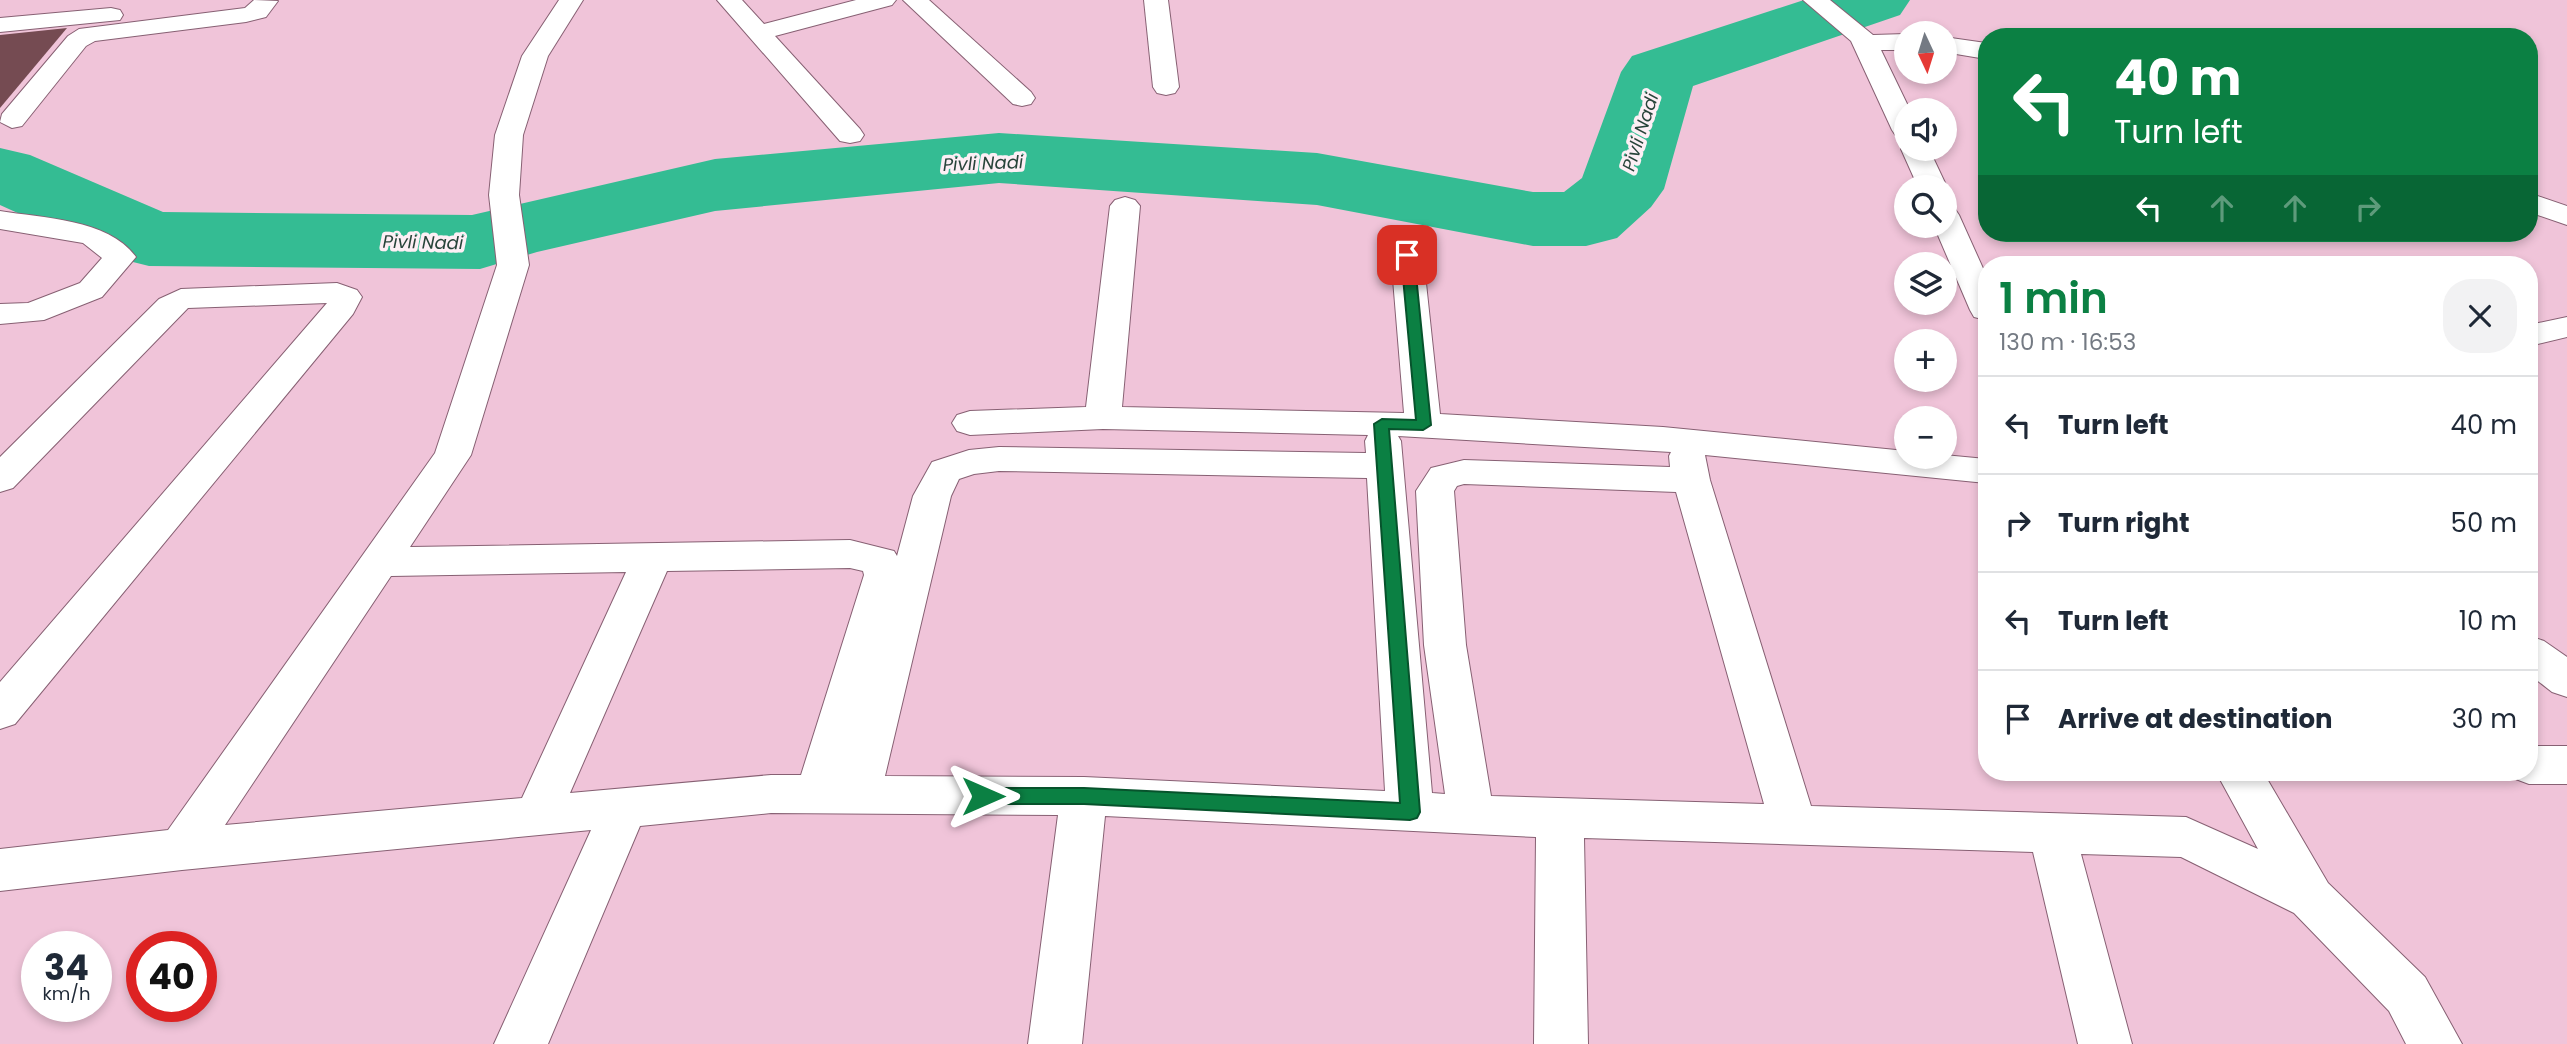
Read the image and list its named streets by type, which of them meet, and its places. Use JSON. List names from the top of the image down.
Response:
{
  "water": ["Pivli Nadi"],
  "north": "bottom",
  "page": {
    "map_buttons": ["+", "−"],
    "turn": ["40 m", "Turn left"],
    "heading": ["1 min", "130 m · 16:53"],
    "list": [
      {
        "name": "Turn left",
        "value": "40 m"
      },
      {
        "name": "Turn right",
        "value": "50 m"
      },
      {
        "name": "Turn left",
        "value": "10 m"
      },
      {
        "name": "Arrive at destination",
        "value": "30 m"
      }
    ],
    "speed": "34 km/h",
    "limit": "40"
  }
}
